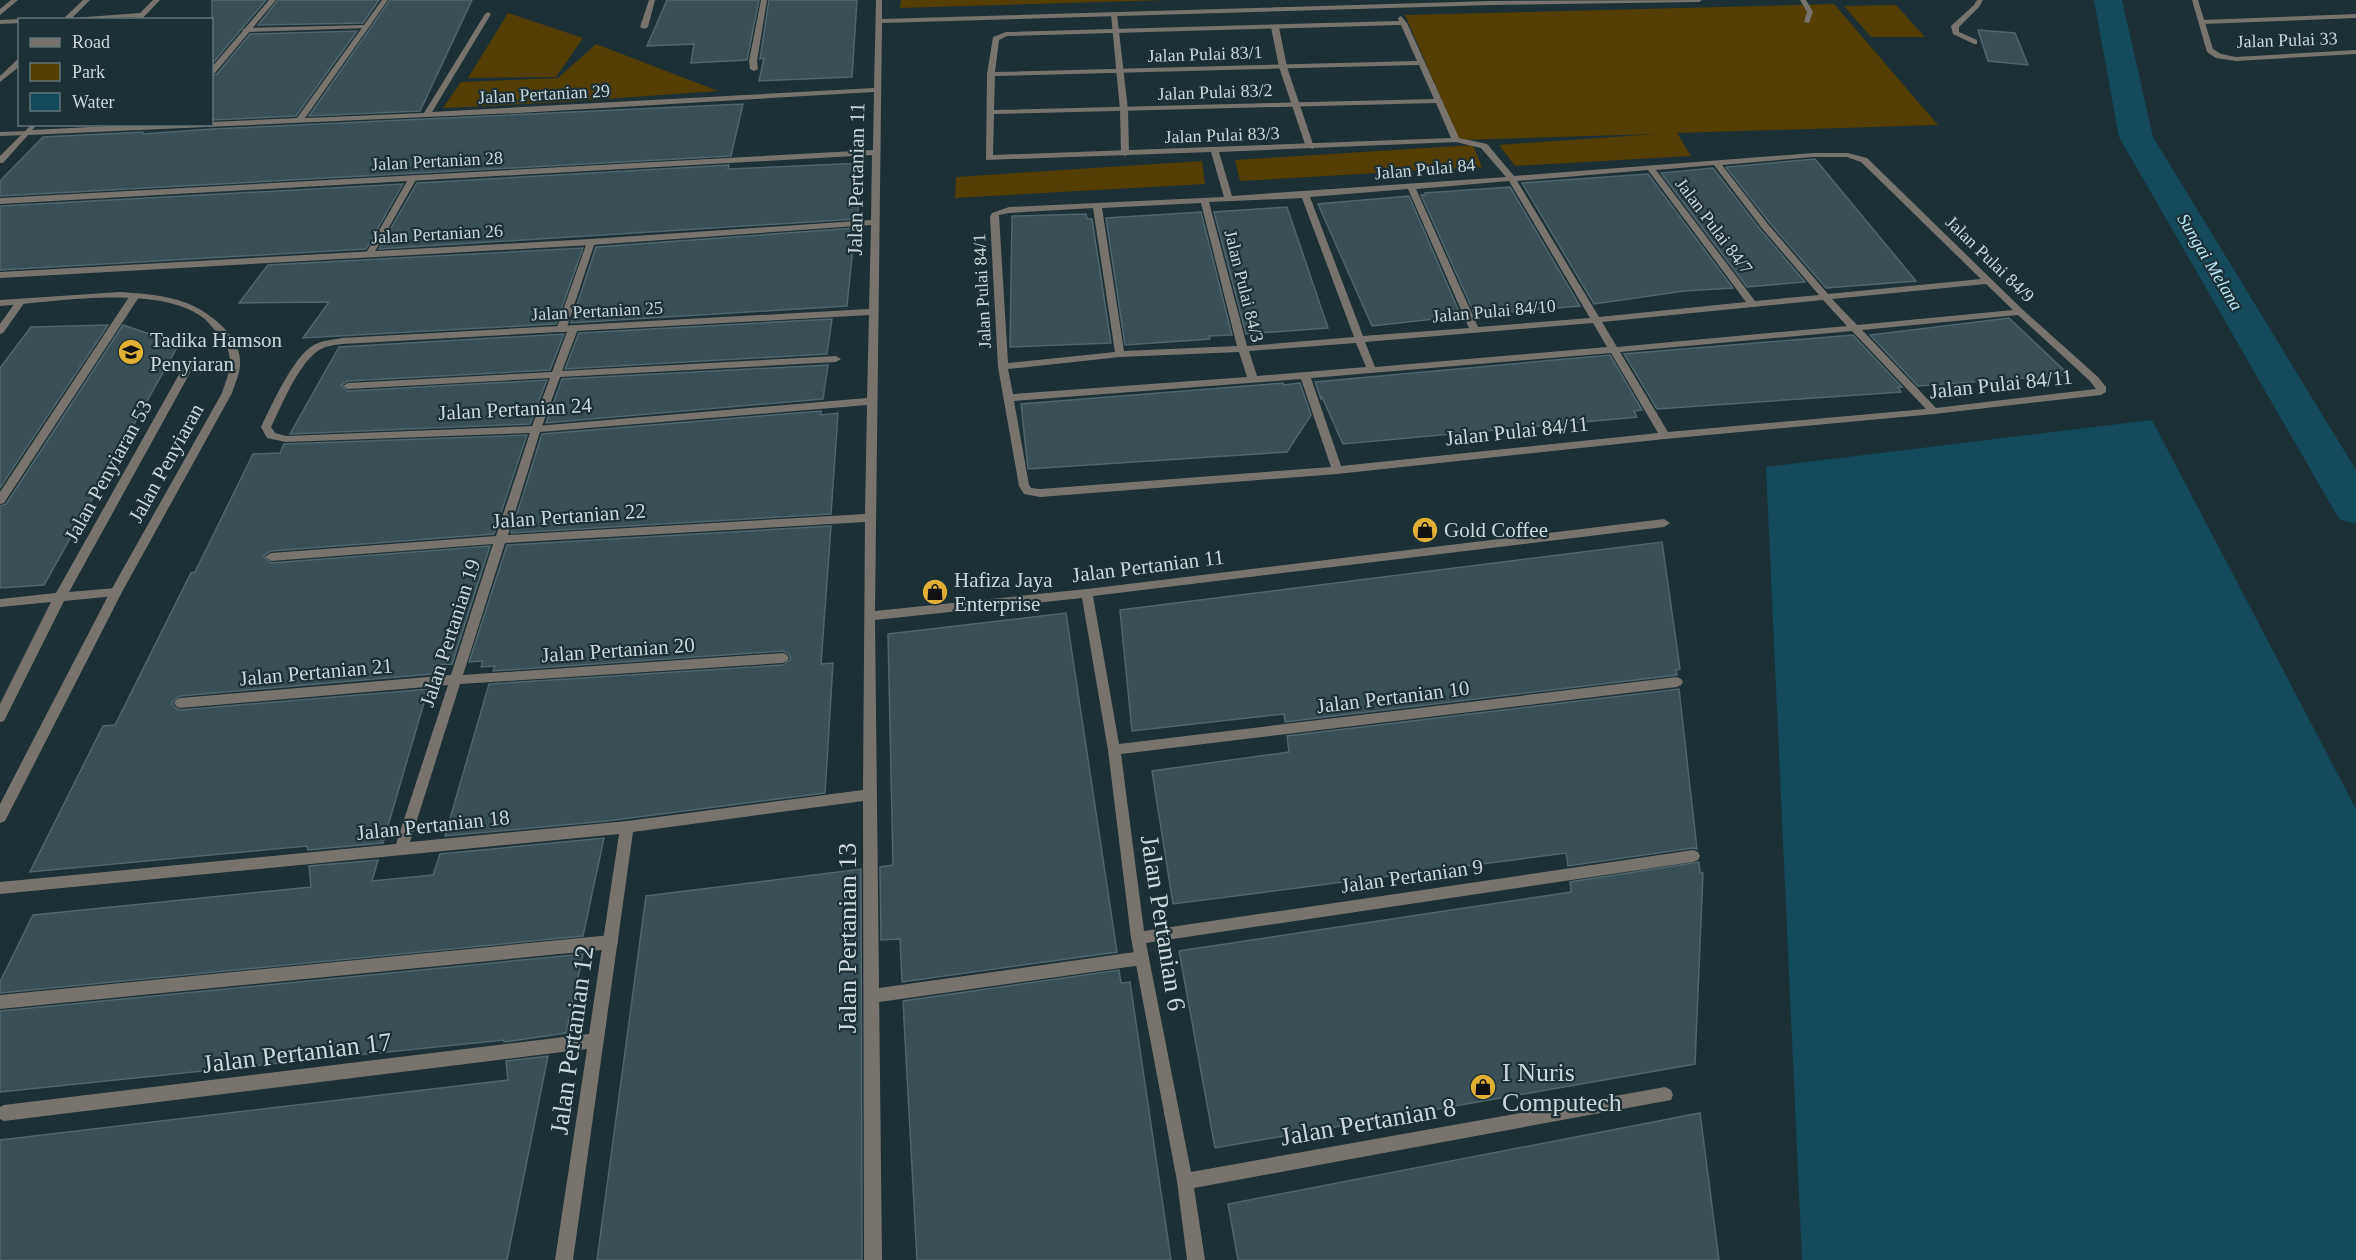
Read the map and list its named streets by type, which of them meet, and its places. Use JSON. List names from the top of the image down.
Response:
{
  "streets": {
    "street": [
      "Jalan Pulai 33",
      "Jalan Pulai 83/1",
      "Jalan Pulai 83/2",
      "Jalan Pertanian 29",
      "Jalan Pulai 83/3",
      "Jalan Pertanian 28",
      "Jalan Pulai 84",
      "Jalan Pertanian 11",
      "Jalan Pulai 84/7",
      "Jalan Pertanian 26",
      "Jalan Pulai 84/9",
      "Jalan Pulai 84/3",
      "Jalan Pulai 84/1",
      "Jalan Pertanian 25",
      "Jalan Pulai 84/10",
      "Jalan Pulai 84/11",
      "Jalan Pertanian 24",
      "Jalan Penyiaran",
      "Jalan Penyiaran 53",
      "Jalan Pertanian 22",
      "Jalan Pertanian 19",
      "Jalan Pertanian 20",
      "Jalan Pertanian 21",
      "Jalan Pertanian 10",
      "Jalan Pertanian 18",
      "Jalan Pertanian 9",
      "Jalan Pertanian 6",
      "Jalan Pertanian 13",
      "Jalan Pertanian 12",
      "Jalan Pertanian 17",
      "Jalan Pertanian 8"
    ]
  },
  "crossings": [
    ["Jalan Pulai 83/2", "Jalan Pulai 83/3"],
    ["Jalan Pertanian 29", "Jalan Pertanian 11"],
    ["Jalan Pulai 83/3", "Jalan Pulai 84"],
    ["Jalan Pulai 83/3", "Jalan Pulai 84/3"],
    ["Jalan Pulai 83/3", "Jalan Pulai 84/10"],
    ["Jalan Pulai 83/3", "Jalan Pulai 84/11"],
    ["Jalan Pertanian 28", "Jalan Pertanian 11"],
    ["Jalan Pulai 84", "Jalan Pulai 84/7"],
    ["Jalan Pulai 84", "Jalan Pulai 84/9"],
    ["Jalan Pulai 84", "Jalan Pulai 84/3"],
    ["Jalan Pulai 84", "Jalan Pulai 84/1"],
    ["Jalan Pertanian 11", "Jalan Pertanian 26"],
    ["Jalan Pertanian 11", "Jalan Pertanian 25"],
    ["Jalan Pertanian 11", "Jalan Pertanian 24"],
    ["Jalan Pertanian 11", "Jalan Pertanian 22"],
    ["Jalan Pertanian 11", "Jalan Pertanian 6"],
    ["Jalan Pertanian 11", "Jalan Pertanian 13"],
    ["Jalan Pulai 84/7", "Jalan Pulai 84/10"],
    ["Jalan Pulai 84/9", "Jalan Pulai 84/10"],
    ["Jalan Pulai 84/9", "Jalan Pulai 84/11"],
    ["Jalan Pulai 84/3", "Jalan Pulai 84/10"],
    ["Jalan Pulai 84/1", "Jalan Pulai 84/10"],
    ["Jalan Pulai 84/1", "Jalan Pulai 84/11"],
    ["Jalan Pertanian 25", "Jalan Pertanian 24"],
    ["Jalan Pertanian 25", "Jalan Pertanian 19"],
    ["Jalan Pulai 84/10", "Jalan Pulai 84/11"],
    ["Jalan Pertanian 24", "Jalan Pertanian 19"],
    ["Jalan Pertanian 22", "Jalan Pertanian 19"],
    ["Jalan Pertanian 19", "Jalan Pertanian 20"],
    ["Jalan Pertanian 19", "Jalan Pertanian 21"],
    ["Jalan Pertanian 19", "Jalan Pertanian 18"],
    ["Jalan Pertanian 20", "Jalan Pertanian 21"],
    ["Jalan Pertanian 10", "Jalan Pertanian 6"],
    ["Jalan Pertanian 18", "Jalan Pertanian 13"],
    ["Jalan Pertanian 18", "Jalan Pertanian 12"],
    ["Jalan Pertanian 9", "Jalan Pertanian 6"],
    ["Jalan Pertanian 6", "Jalan Pertanian 8"],
    ["Jalan Pertanian 12", "Jalan Pertanian 17"]
  ],
  "water": ["Sungai Melana"],
  "places": {
    "school or university": ["Tadika Hamson Penyiaran"],
    "shop": ["Gold Coffee", "Hafiza Jaya Enterprise", "I Nuris Computech"]
  },
  "legend": ["Road", "Park", "Water"]
}
